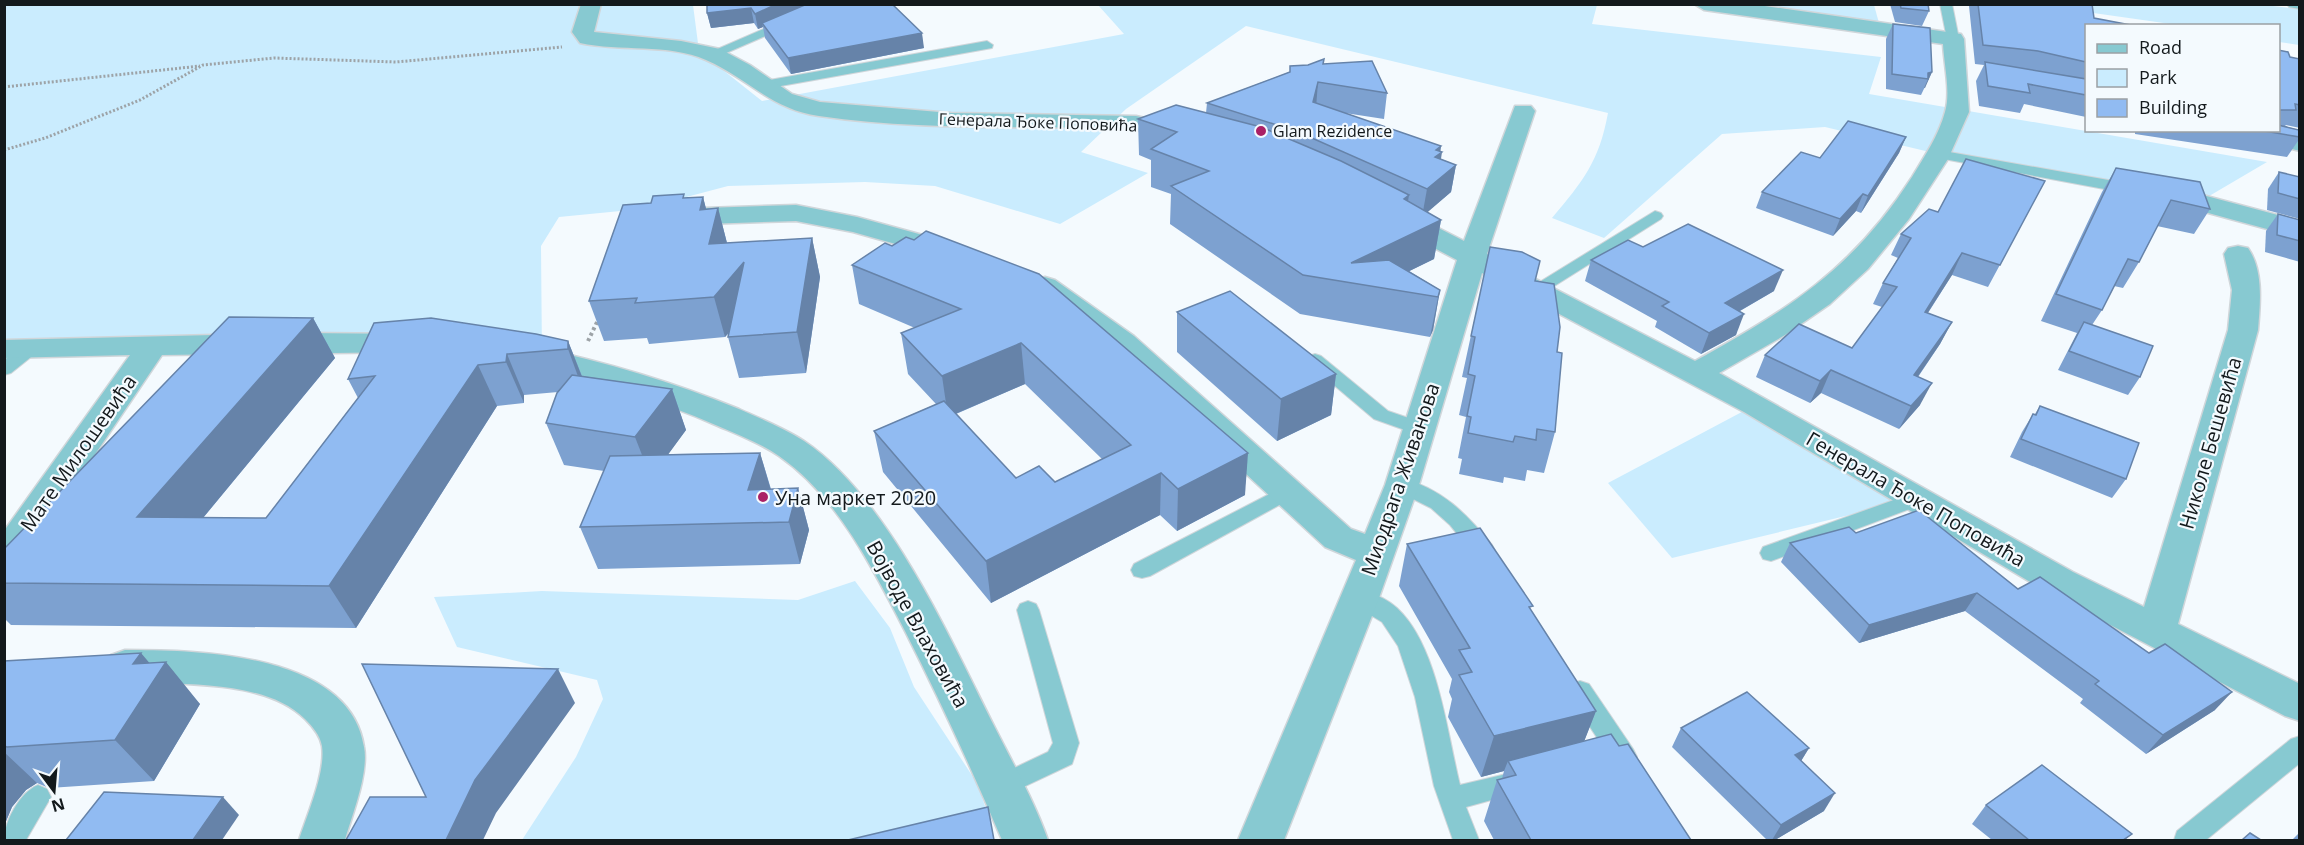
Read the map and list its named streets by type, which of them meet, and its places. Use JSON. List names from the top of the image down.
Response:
{
  "streets": {
    "street": [
      "Генерала Ђоке Поповића",
      "Николе Бешевића",
      "Мате Милошевића",
      "Миодрага Живанова",
      "Војводе Влаховића"
    ]
  },
  "crossings": [
    ["Генерала Ђоке Поповића", "Николе Бешевића"],
    ["Генерала Ђоке Поповића", "Миодрага Живанова"]
  ],
  "places": ["Glam Rezidence", "Уна маркет 2020"],
  "legend": ["Road", "Park", "Building"],
  "north": "bottom"
}
